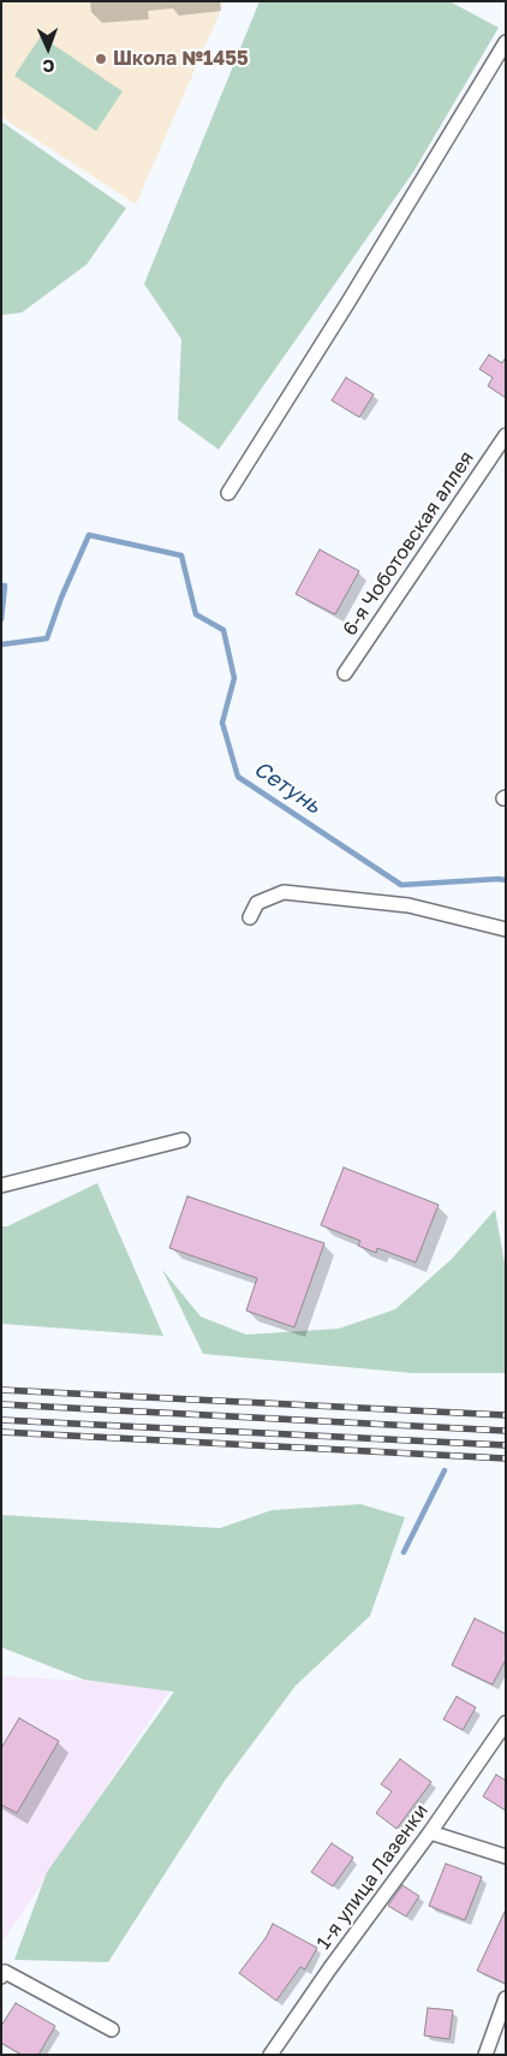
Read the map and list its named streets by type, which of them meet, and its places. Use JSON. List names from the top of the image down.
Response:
{
  "streets": {
    "street": ["6-я Чоботовская аллея", "1-я улица Лазенки"]
  },
  "water": ["Сетунь"],
  "places": ["Школа №1455"],
  "north": "bottom"
}
